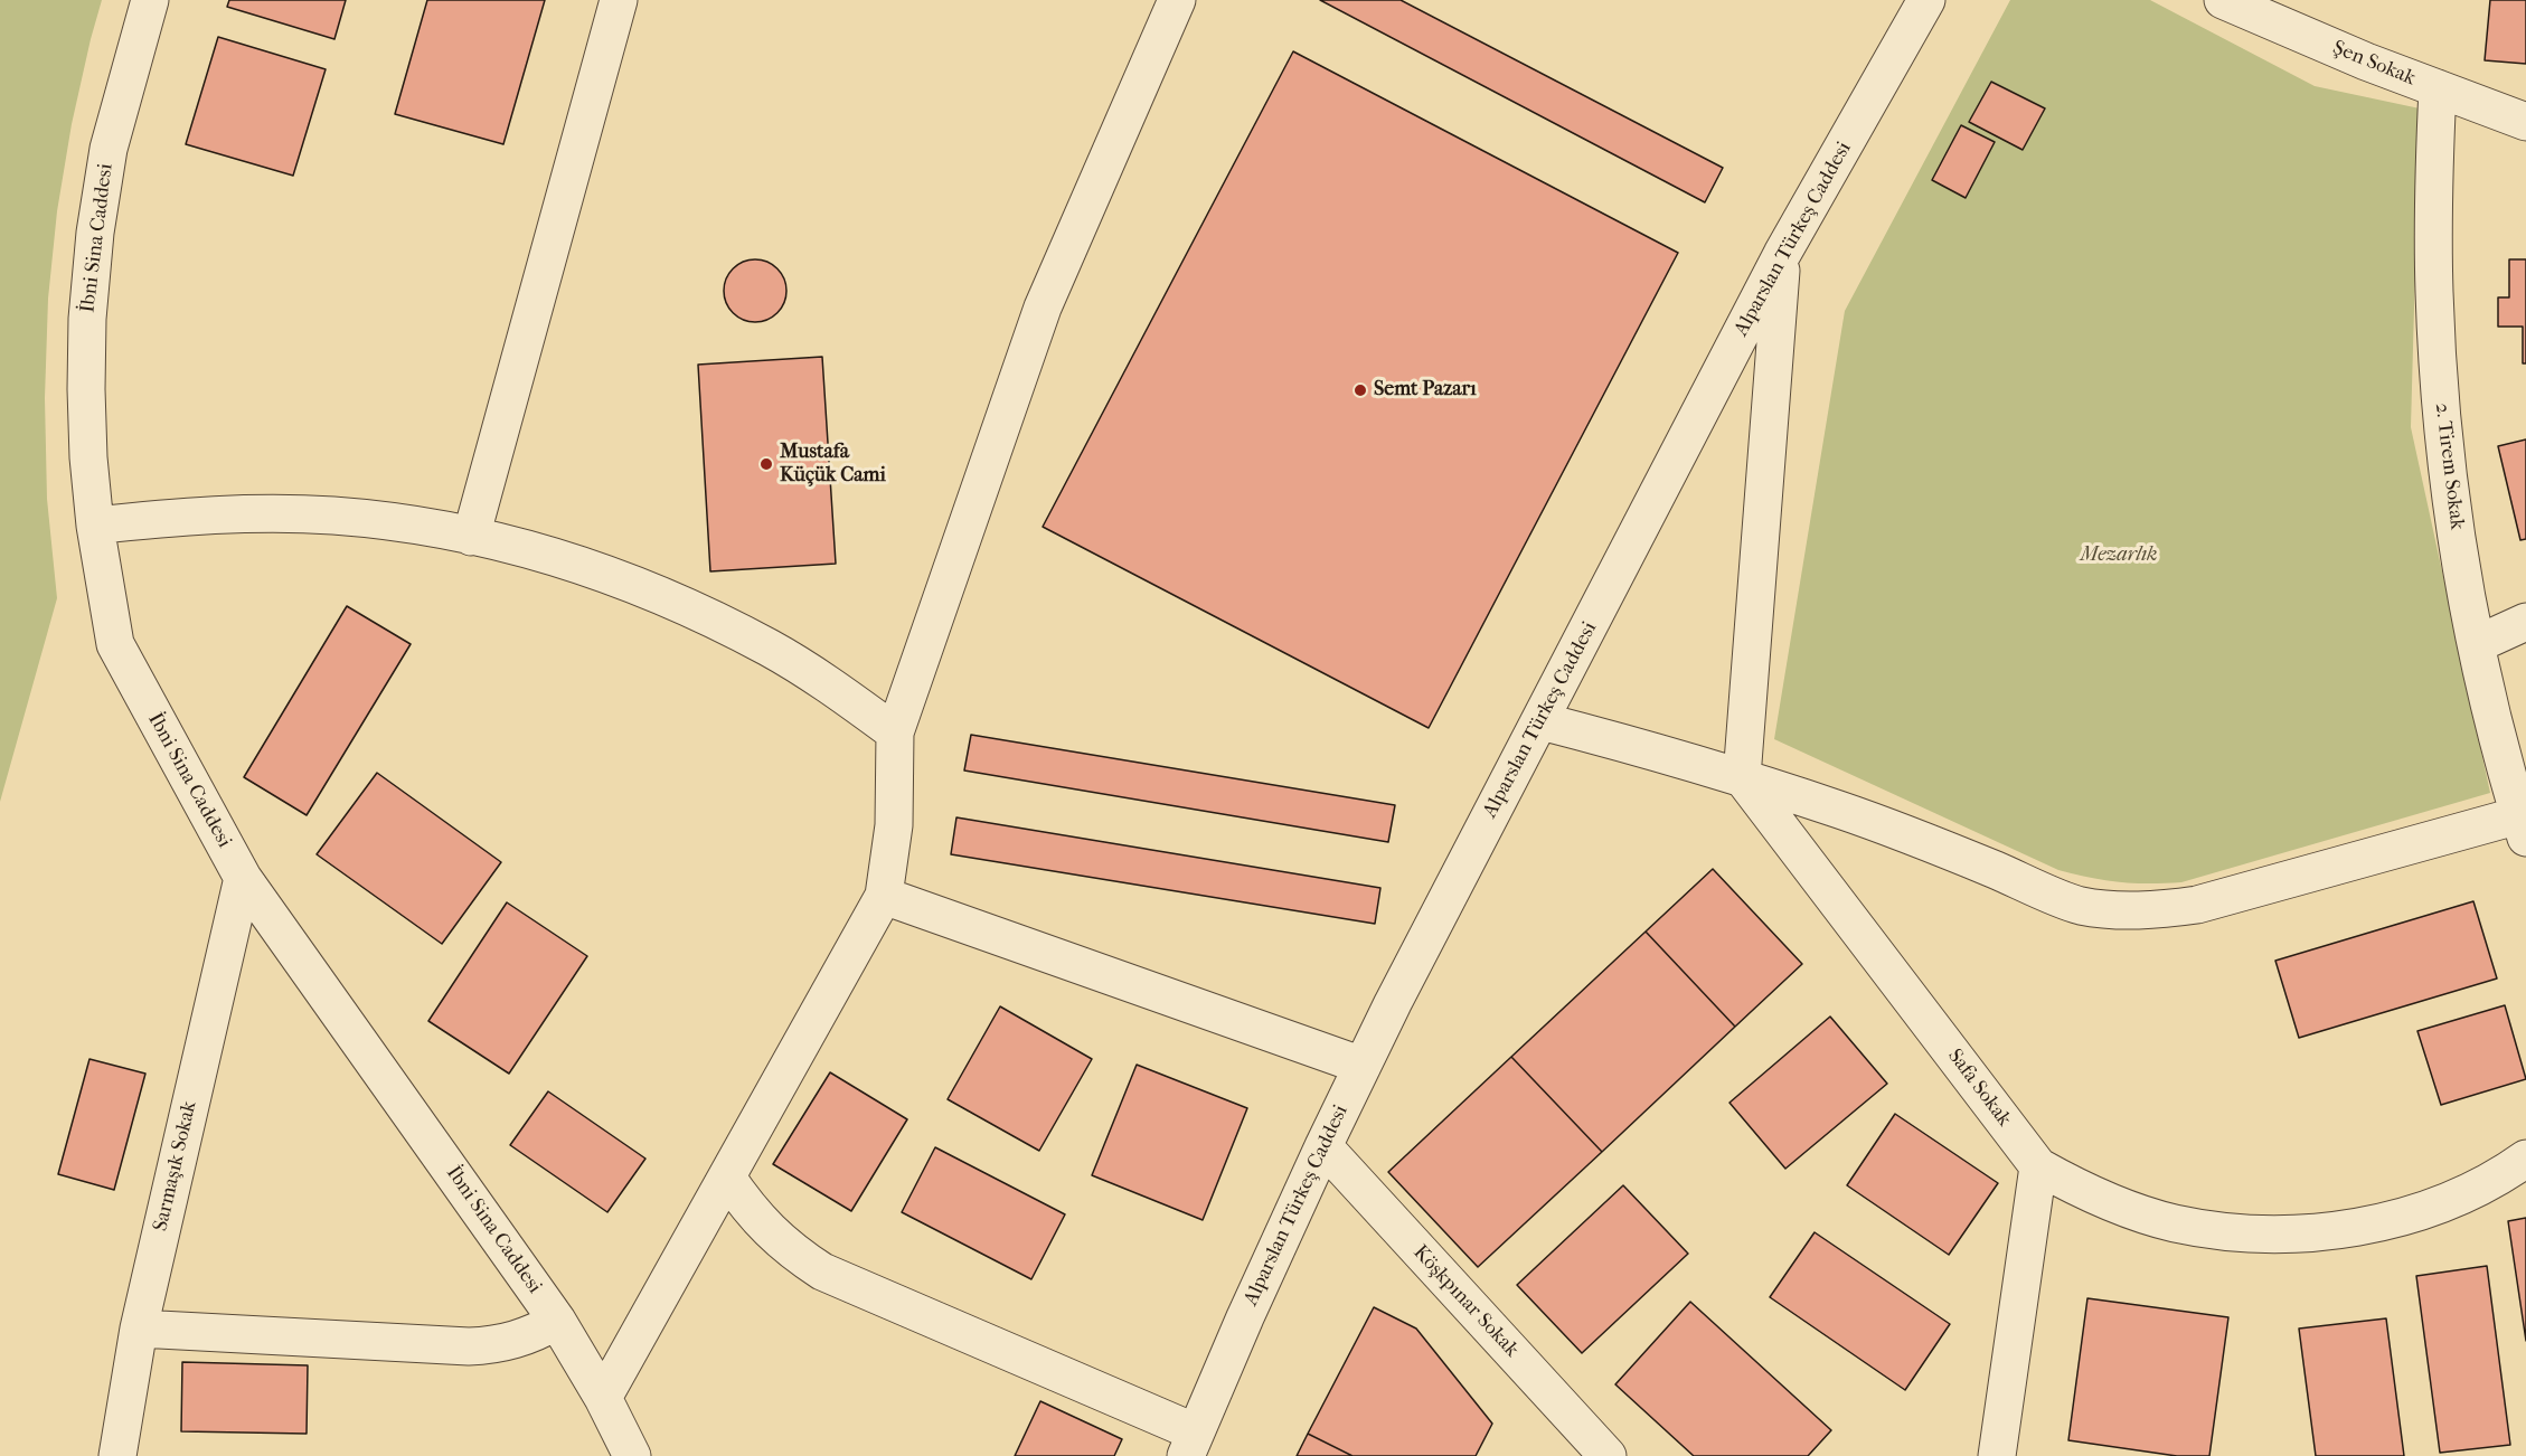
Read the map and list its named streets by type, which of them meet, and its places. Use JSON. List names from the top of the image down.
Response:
{
  "streets": {
    "street": [
      "Şen Sokak",
      "İbni Sina Caddesi",
      "Alparslan Türkeş Caddesi",
      "2. Tirem Sokak",
      "Safa Sokak",
      "Sarmaşık Sokak",
      "Köşkpınar Sokak"
    ]
  },
  "crossings": [
    ["Şen Sokak", "2. Tirem Sokak"],
    ["İbni Sina Caddesi", "Sarmaşık Sokak"],
    ["Alparslan Türkeş Caddesi", "Köşkpınar Sokak"]
  ],
  "parks": ["Mezarlık"],
  "places": ["Semt Pazarı", "Mustafa Küçük Cami"]
}
